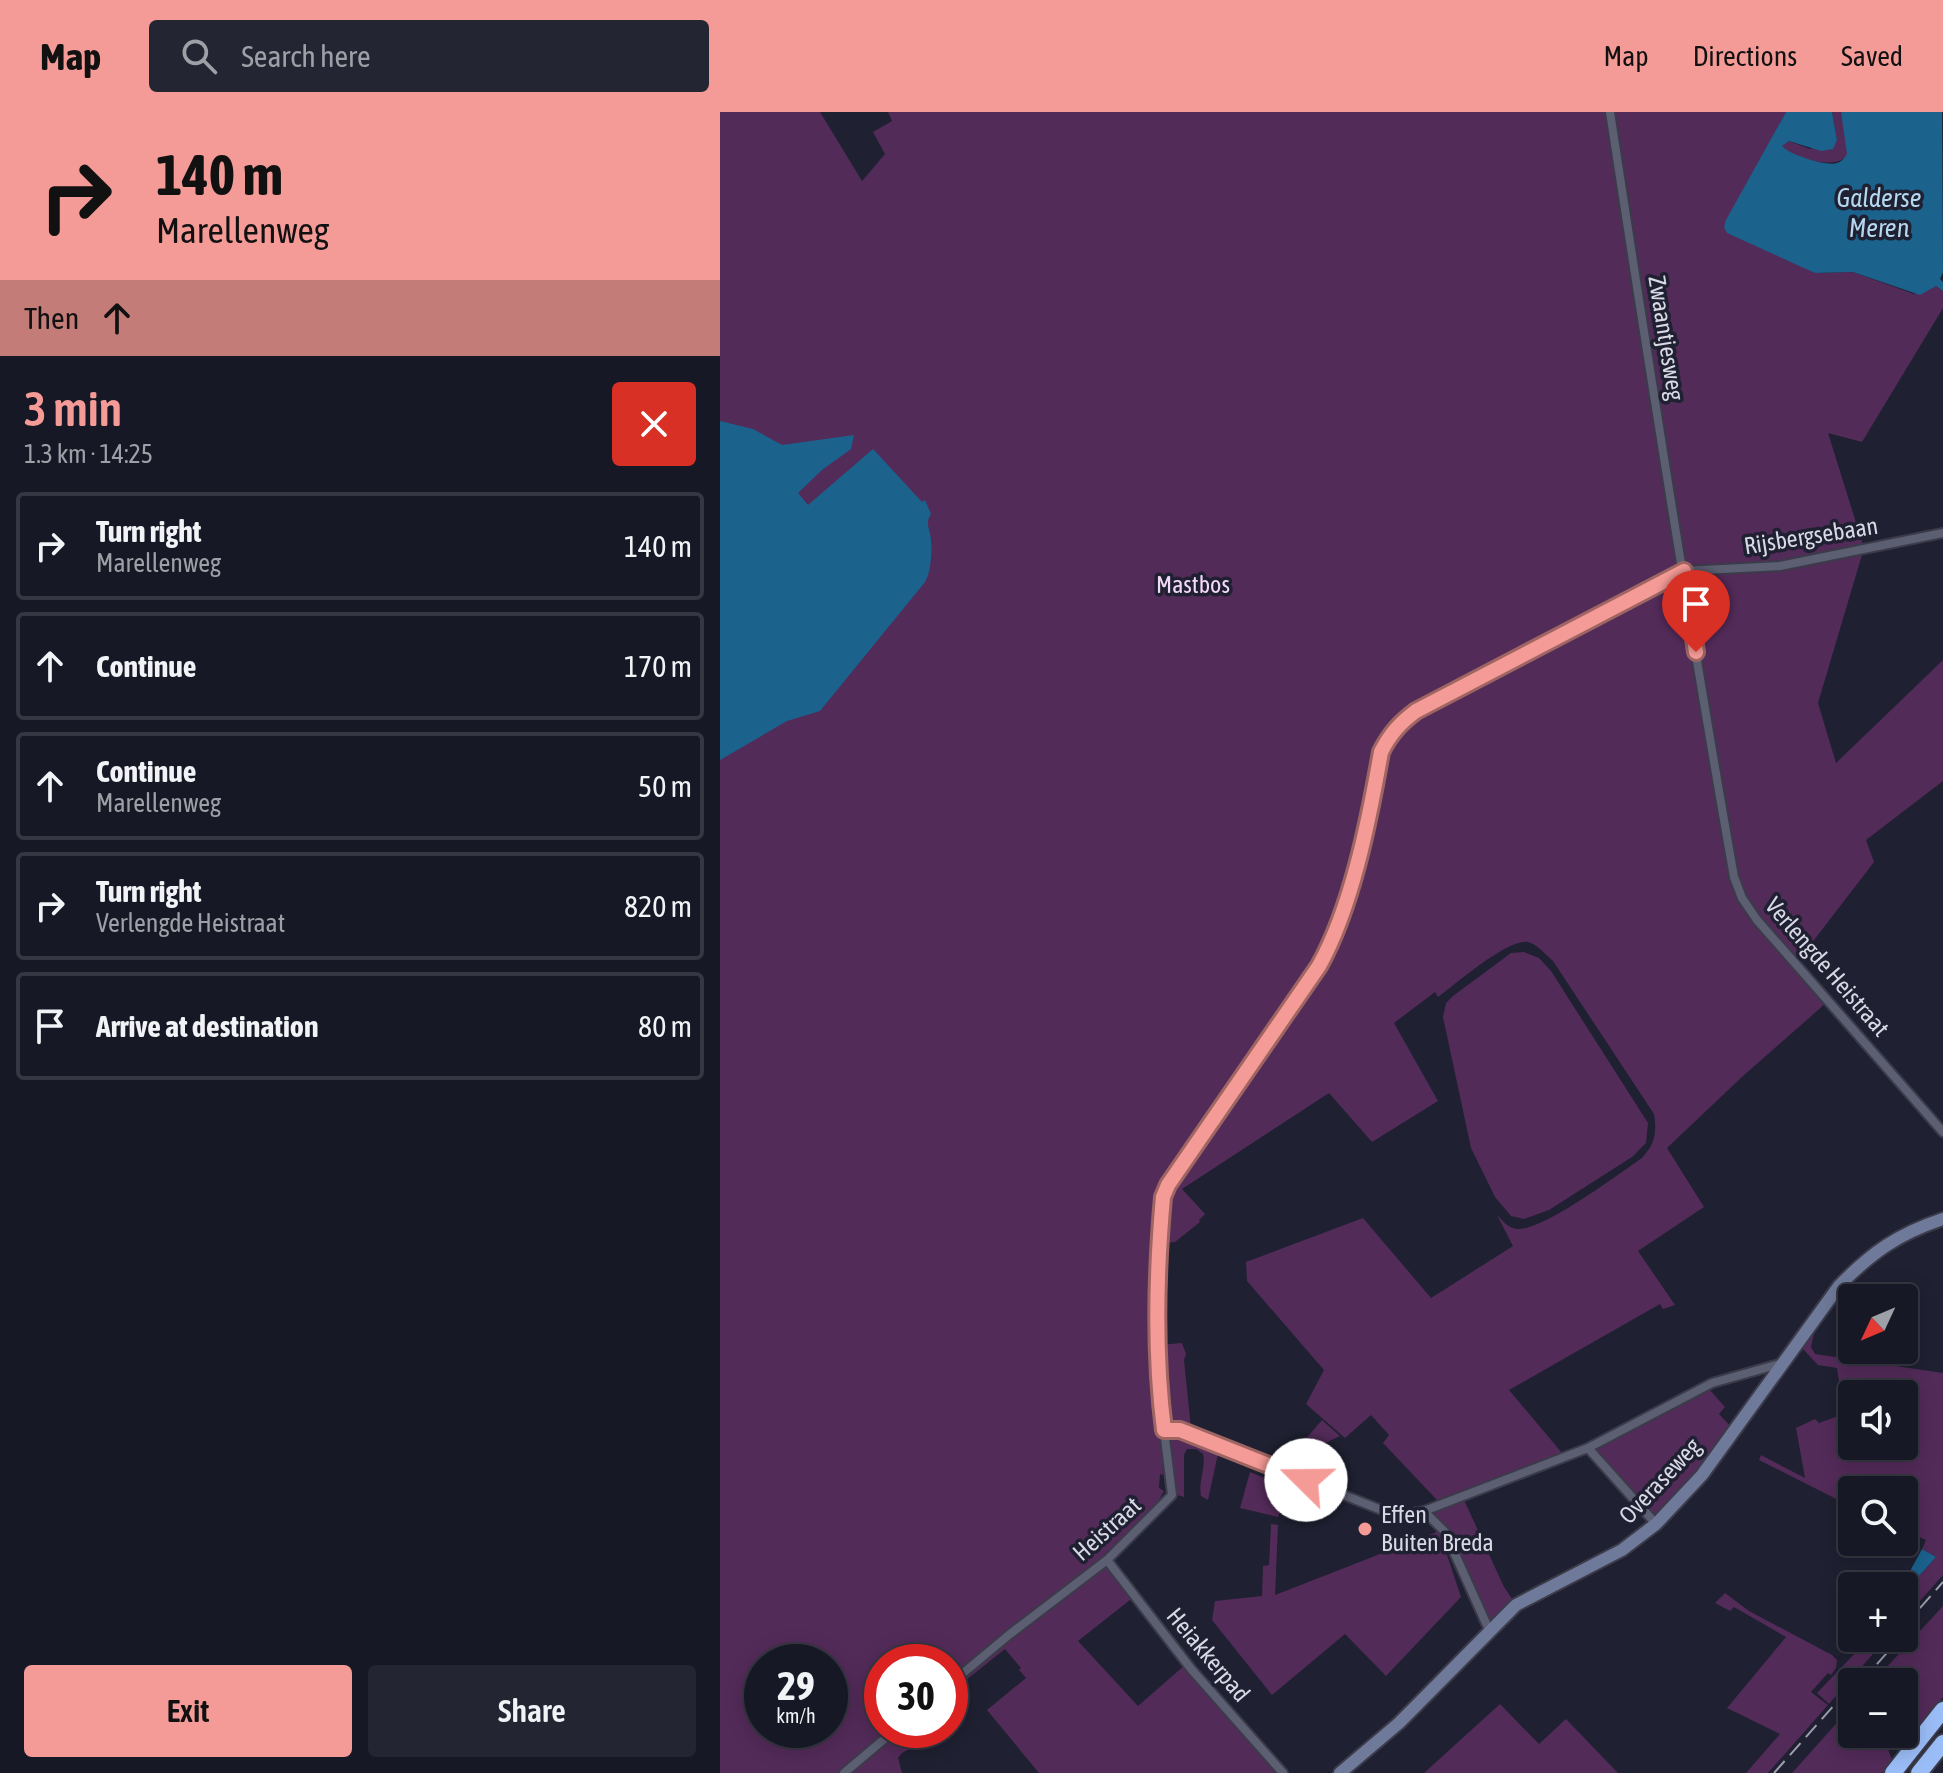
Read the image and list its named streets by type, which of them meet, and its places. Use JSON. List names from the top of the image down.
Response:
{
  "streets": {
    "street": [
      "Zwaantjesweg",
      "Rijsbergsebaan",
      "Verlengde Heistraat",
      "Overaseweg",
      "Heistraat",
      "Heiakkerpad"
    ]
  },
  "crossings": [
    ["Zwaantjesweg", "Rijsbergsebaan"],
    ["Zwaantjesweg", "Verlengde Heistraat"],
    ["Rijsbergsebaan", "Verlengde Heistraat"],
    ["Heistraat", "Heiakkerpad"]
  ],
  "water": ["Galderse Meren"],
  "parks": ["Mastbos"],
  "places": ["Effen Buiten Breda"],
  "north": "bottom left",
  "page": {
    "header": "Map",
    "search": "Search here",
    "nav": ["Map", "Directions", "Saved"],
    "turn": ["140 m", "Marellenweg"],
    "then": "Then",
    "heading": ["3 min", "1.3 km · 14:25"],
    "list": [
      {
        "name": "Turn right",
        "note": "Marellenweg",
        "value": "140 m"
      },
      {
        "name": "Continue",
        "value": "170 m"
      },
      {
        "name": "Continue",
        "note": "Marellenweg",
        "value": "50 m"
      },
      {
        "name": "Turn right",
        "note": "Verlengde Heistraat",
        "value": "820 m"
      },
      {
        "name": "Arrive at destination",
        "value": "80 m"
      }
    ],
    "map_buttons": ["+", "−"],
    "speed": "29 km/h",
    "limit": "30",
    "buttons": ["Exit", "Share"]
  }
}
